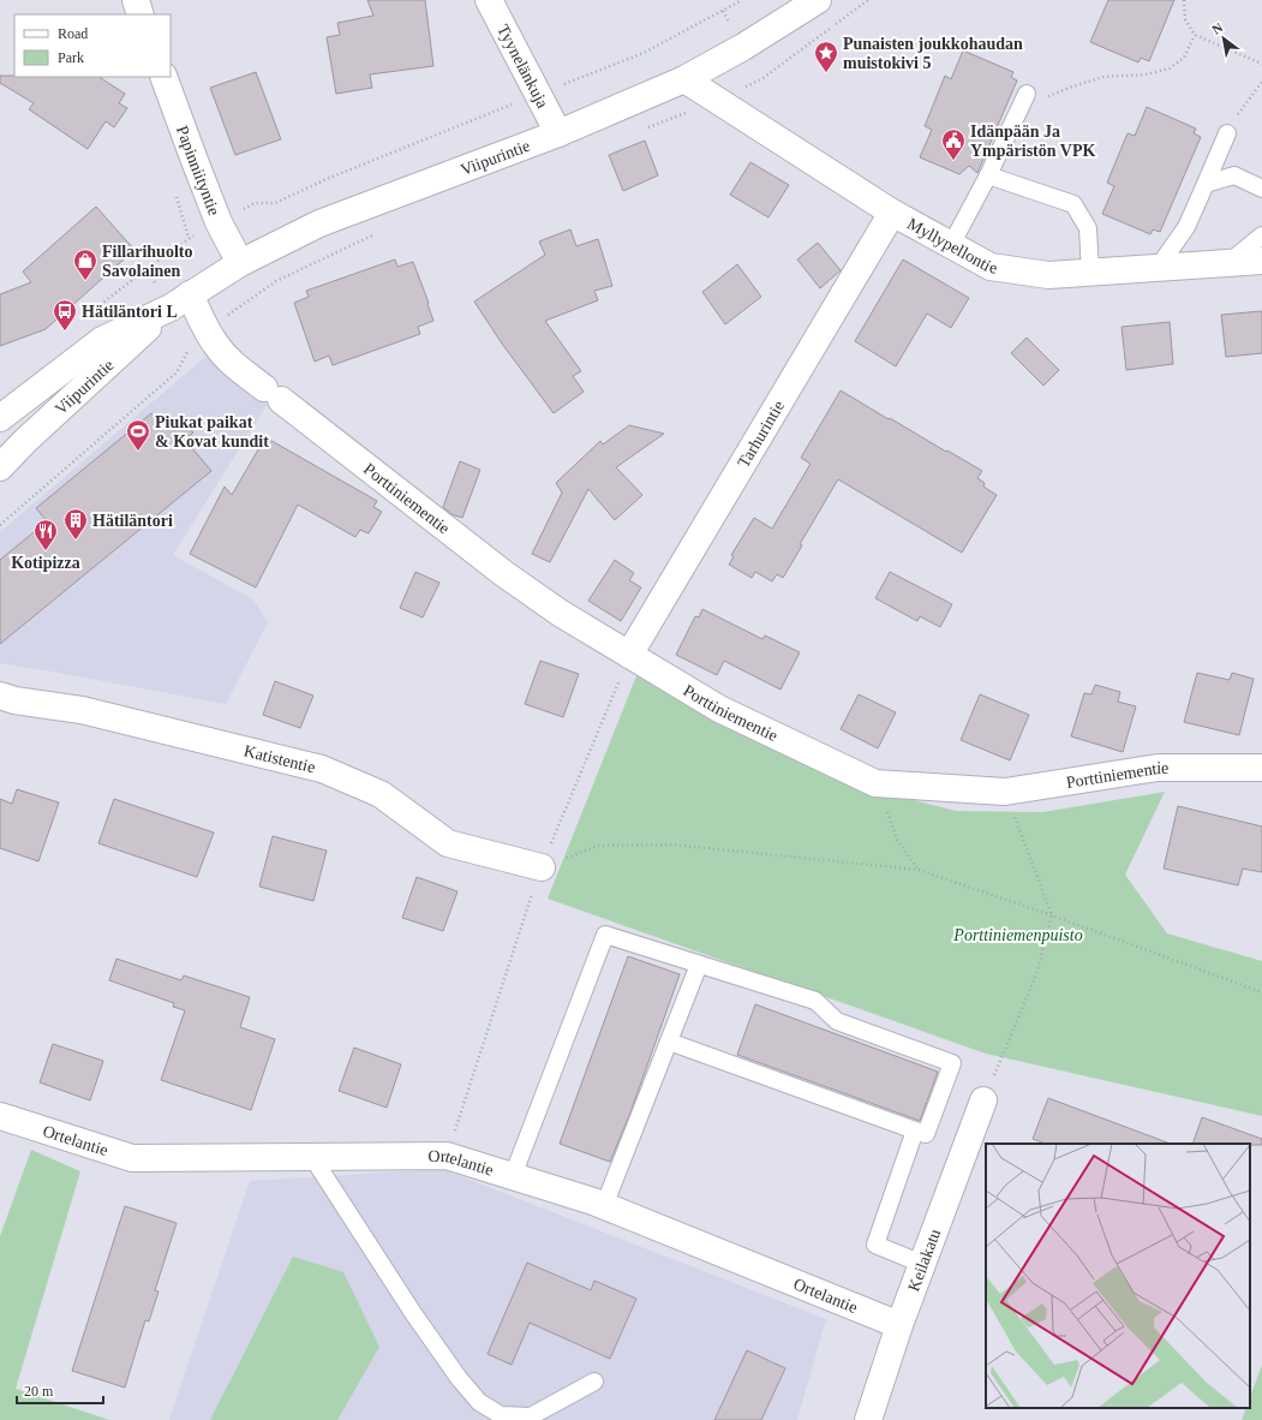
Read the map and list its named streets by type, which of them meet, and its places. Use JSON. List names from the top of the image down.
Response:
{
  "streets": {
    "street": [
      "Tyynelänkuja",
      "Viipurintie",
      "Papinniityntie",
      "Myllypellontie",
      "Tarhurintie",
      "Porttiniementie",
      "Katistentie",
      "Ortelantie",
      "Keilakatu"
    ]
  },
  "crossings": [
    ["Tyynelänkuja", "Viipurintie"],
    ["Viipurintie", "Papinniityntie"],
    ["Viipurintie", "Myllypellontie"],
    ["Viipurintie", "Porttiniementie"],
    ["Myllypellontie", "Tarhurintie"],
    ["Tarhurintie", "Porttiniementie"],
    ["Ortelantie", "Keilakatu"]
  ],
  "parks": ["Porttiniemenpuisto"],
  "places": {
    "place": ["Punaisten joukkohaudan muistokivi 5"],
    "public building": ["Idänpään Ja Ympäristön VPK"],
    "shop": ["Fillarihuolto Savolainen"],
    "bus stop": ["Hätiläntori L"],
    "sports": ["Piukat paikat & Kovat kundit"],
    "building": ["Hätiläntori"],
    "restaurant": ["Kotipizza"]
  },
  "legend": ["Road", "Park"],
  "scale_bar": "20 m",
  "north": "top left"
}
